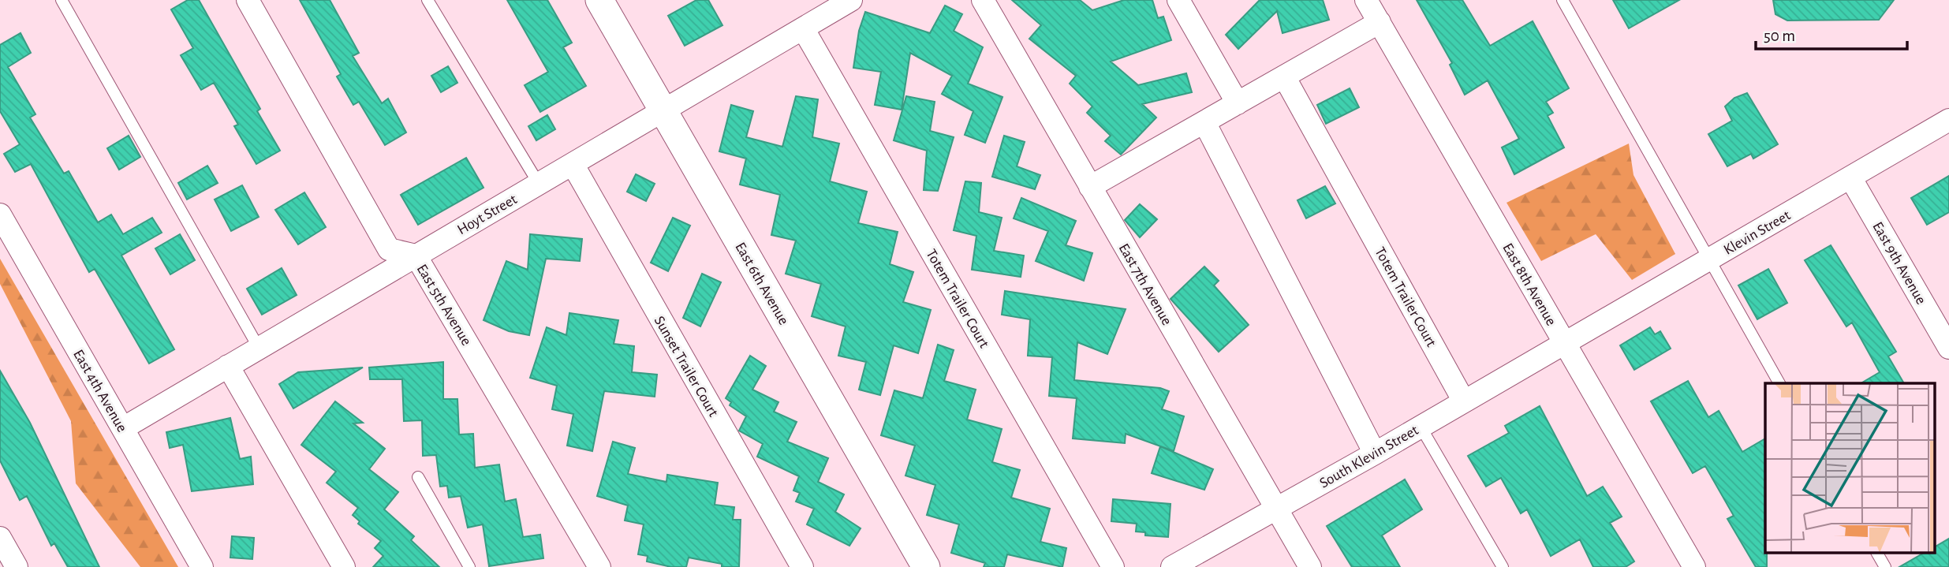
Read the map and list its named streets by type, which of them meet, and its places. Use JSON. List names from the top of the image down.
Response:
{
  "streets": {
    "street": [
      "Hoyt Street",
      "Klevin Street",
      "East 9th Avenue",
      "East 6th Avenue",
      "East 7th Avenue",
      "East 8th Avenue",
      "Totem Trailer Court",
      "East 5th Avenue",
      "Sunset Trailer Court",
      "East 4th Avenue",
      "South Klevin Street"
    ]
  },
  "crossings": [
    ["Hoyt Street", "East 6th Avenue"],
    ["Hoyt Street", "Totem Trailer Court"],
    ["Hoyt Street", "East 5th Avenue"],
    ["Hoyt Street", "Sunset Trailer Court"],
    ["Hoyt Street", "East 4th Avenue"],
    ["Klevin Street", "East 9th Avenue"],
    ["Klevin Street", "East 8th Avenue"],
    ["Klevin Street", "South Klevin Street"],
    ["East 7th Avenue", "South Klevin Street"],
    ["East 8th Avenue", "South Klevin Street"],
    ["Totem Trailer Court", "South Klevin Street"]
  ],
  "scale_bar": "50 m"
}
